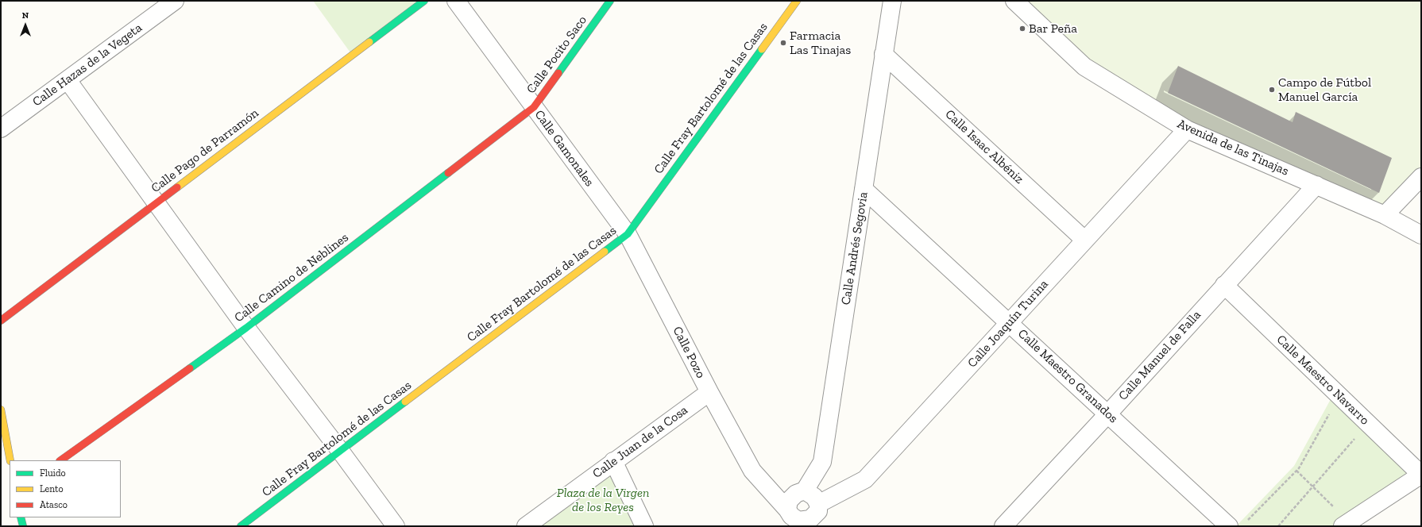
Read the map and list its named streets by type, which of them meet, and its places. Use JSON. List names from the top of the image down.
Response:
{
  "streets": {
    "street": [
      "Calle Pocito Saco",
      "Calle Hazas de la Vegeta",
      "Calle Fray Bartolomé de las Casas",
      "Calle Isaac Albéniz",
      "Avenida de las Tinajas",
      "Calle Gamonales",
      "Calle Pago de Parramón",
      "Calle Andrés Segovia",
      "Calle Camino de Neblines",
      "Calle Joaquín Turina",
      "Calle Pozo",
      "Calle Manuel de Falla",
      "Calle Maestro Granados",
      "Calle Maestro Navarro",
      "Calle Juan de la Cosa"
    ]
  },
  "crossings": [
    ["Calle Pocito Saco", "Calle Gamonales"],
    ["Calle Pocito Saco", "Calle Camino de Neblines"],
    ["Calle Fray Bartolomé de las Casas", "Calle Gamonales"],
    ["Calle Fray Bartolomé de las Casas", "Calle Pozo"],
    ["Calle Isaac Albéniz", "Calle Andrés Segovia"],
    ["Calle Isaac Albéniz", "Calle Joaquín Turina"],
    ["Avenida de las Tinajas", "Calle Joaquín Turina"],
    ["Avenida de las Tinajas", "Calle Manuel de Falla"],
    ["Calle Gamonales", "Calle Camino de Neblines"],
    ["Calle Gamonales", "Calle Pozo"],
    ["Calle Andrés Segovia", "Calle Joaquín Turina"],
    ["Calle Andrés Segovia", "Calle Pozo"],
    ["Calle Andrés Segovia", "Calle Maestro Granados"],
    ["Calle Joaquín Turina", "Calle Pozo"],
    ["Calle Joaquín Turina", "Calle Maestro Granados"],
    ["Calle Pozo", "Calle Juan de la Cosa"],
    ["Calle Manuel de Falla", "Calle Maestro Granados"],
    ["Calle Manuel de Falla", "Calle Maestro Navarro"]
  ],
  "parks": ["Plaza de la Virgen de los Reyes"],
  "places": ["Bar Peña", "Farmacia Las Tinajas", "Campo de Fútbol Manuel García"],
  "legend": ["Fluido", "Lento", "Atasco"],
  "north": "top"
}
